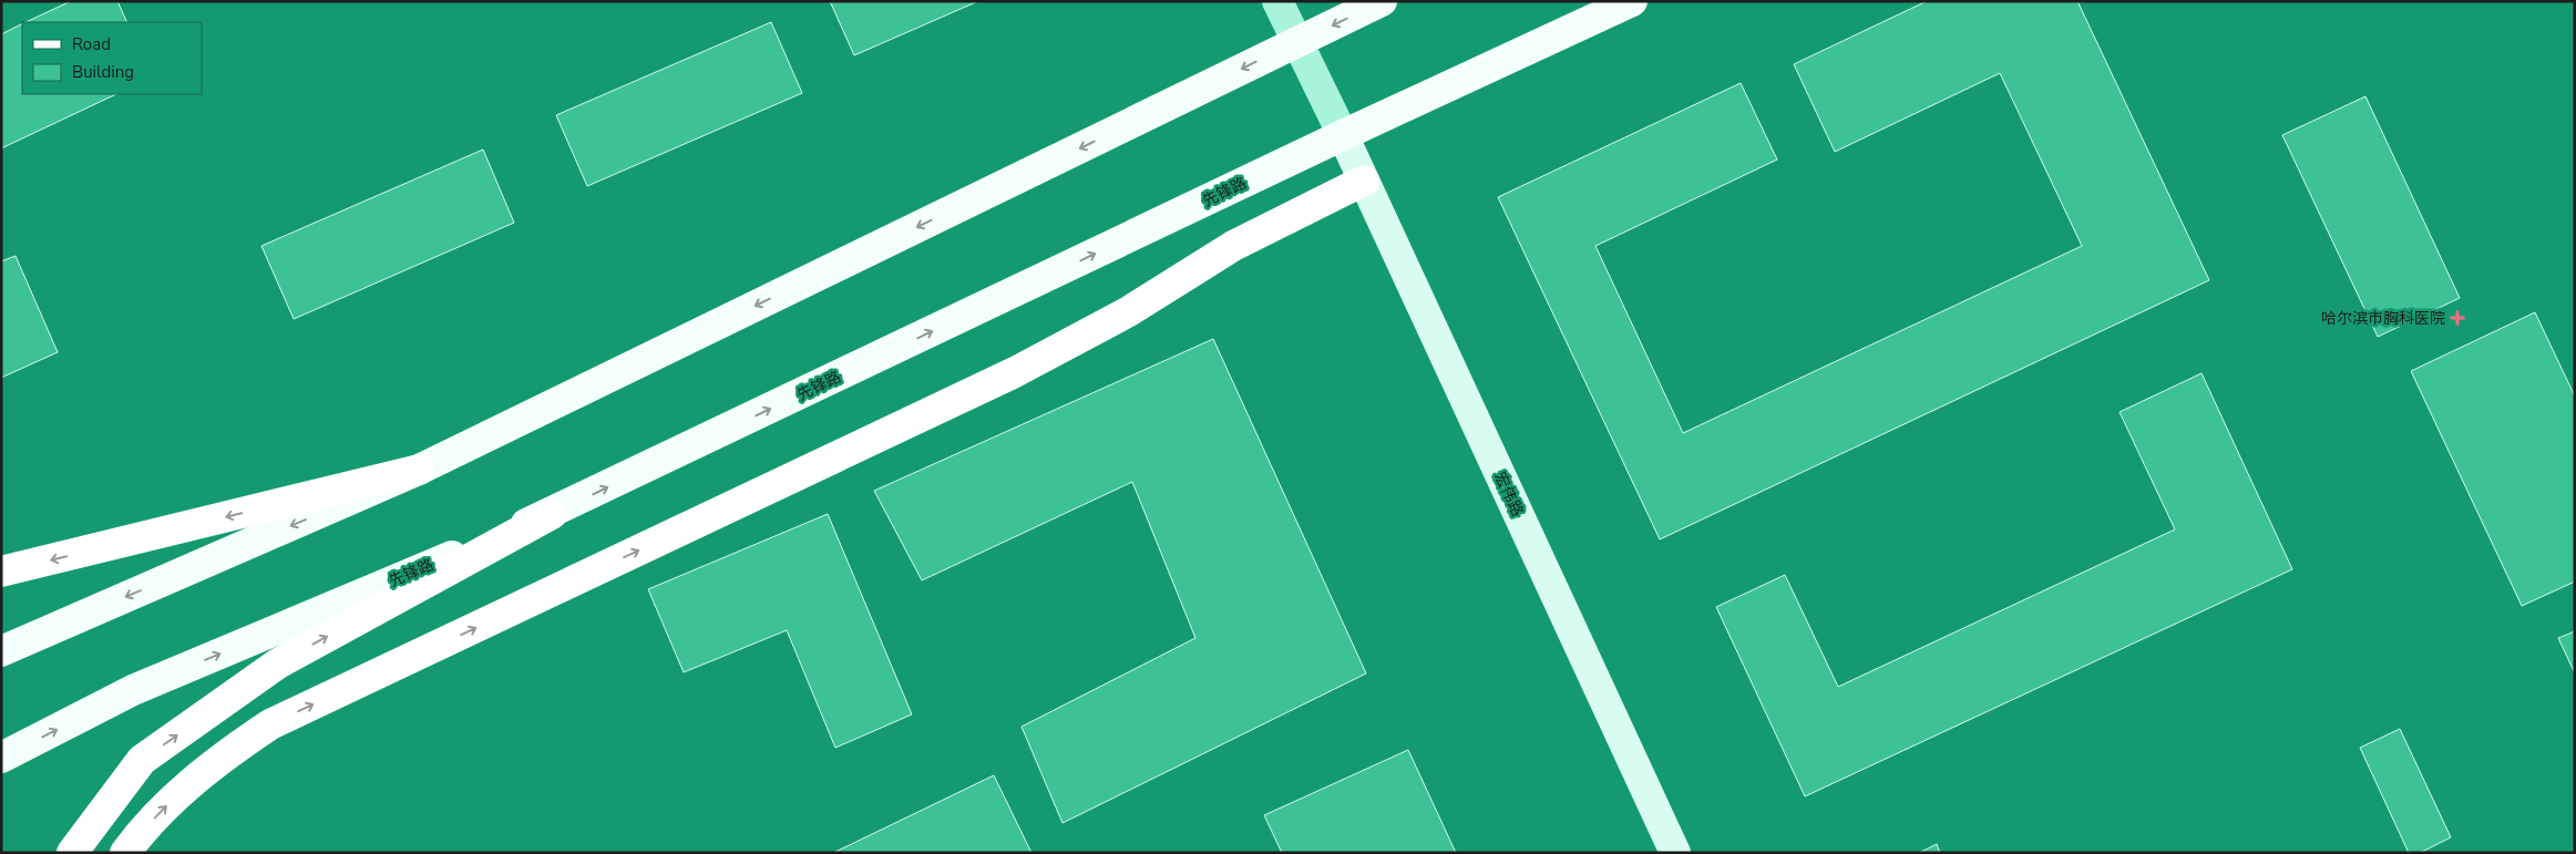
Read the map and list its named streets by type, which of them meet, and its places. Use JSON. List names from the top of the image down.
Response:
{
  "streets": {
    "main road": ["先锋路", "宏伟路"]
  },
  "crossings": [
    ["先锋路", "宏伟路"]
  ],
  "places": {
    "health": ["哈尔滨市胸科医院"]
  },
  "legend": ["Road", "Building"]
}
